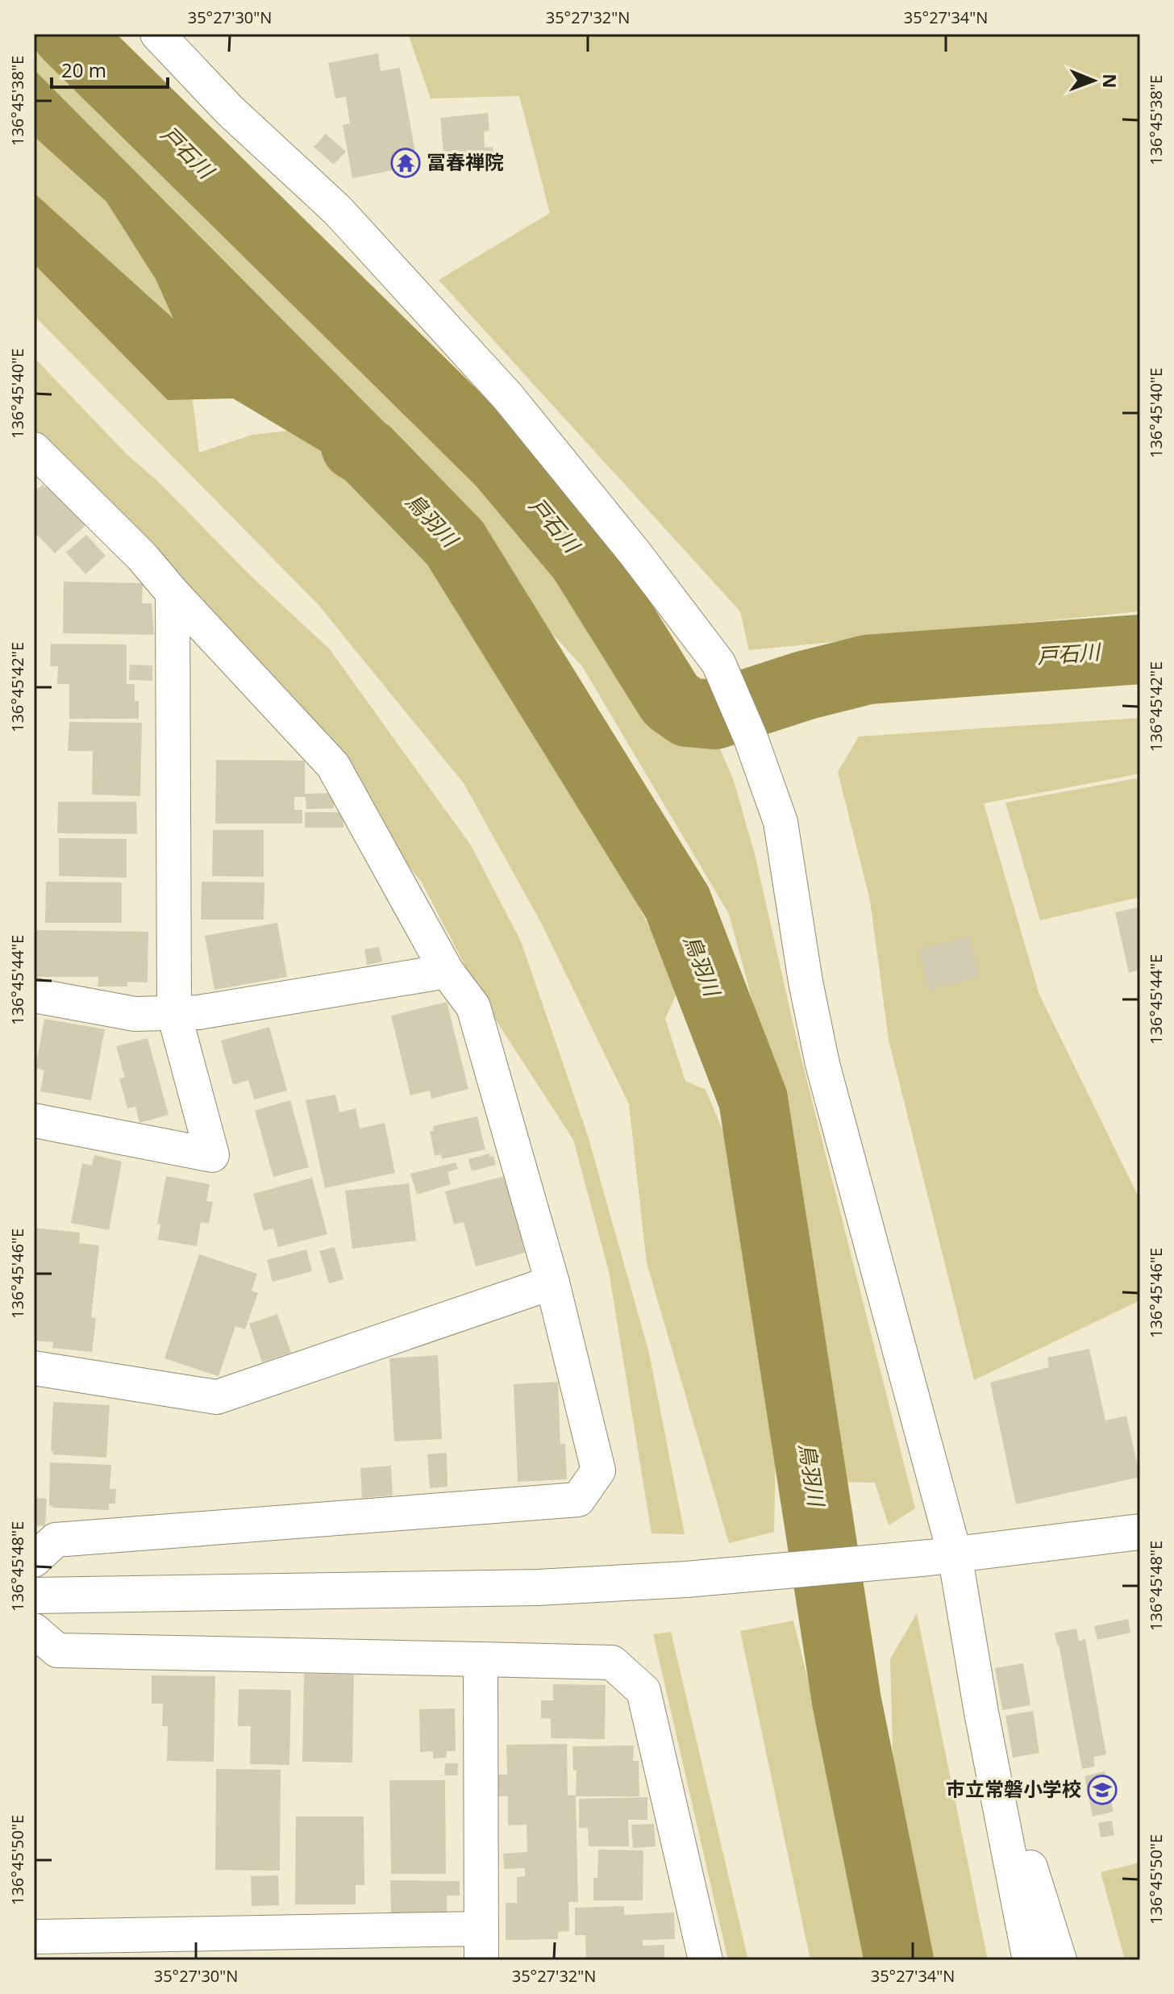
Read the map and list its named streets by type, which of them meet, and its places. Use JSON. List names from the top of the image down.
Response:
{
  "water": ["戸石川", "鳥羽川"],
  "places": {
    "temple": ["冨春禅院"],
    "school or university": ["市立常磐小学校"]
  },
  "scale_bar": "20 m",
  "north": "right",
  "coordinates": [
    "35°27'30\"N",
    "35°27'32\"N",
    "35°27'34\"N",
    "136°45'38\"E",
    "136°45'40\"E",
    "136°45'42\"E",
    "136°45'44\"E",
    "136°45'46\"E",
    "136°45'48\"E",
    "136°45'50\"E"
  ]
}
